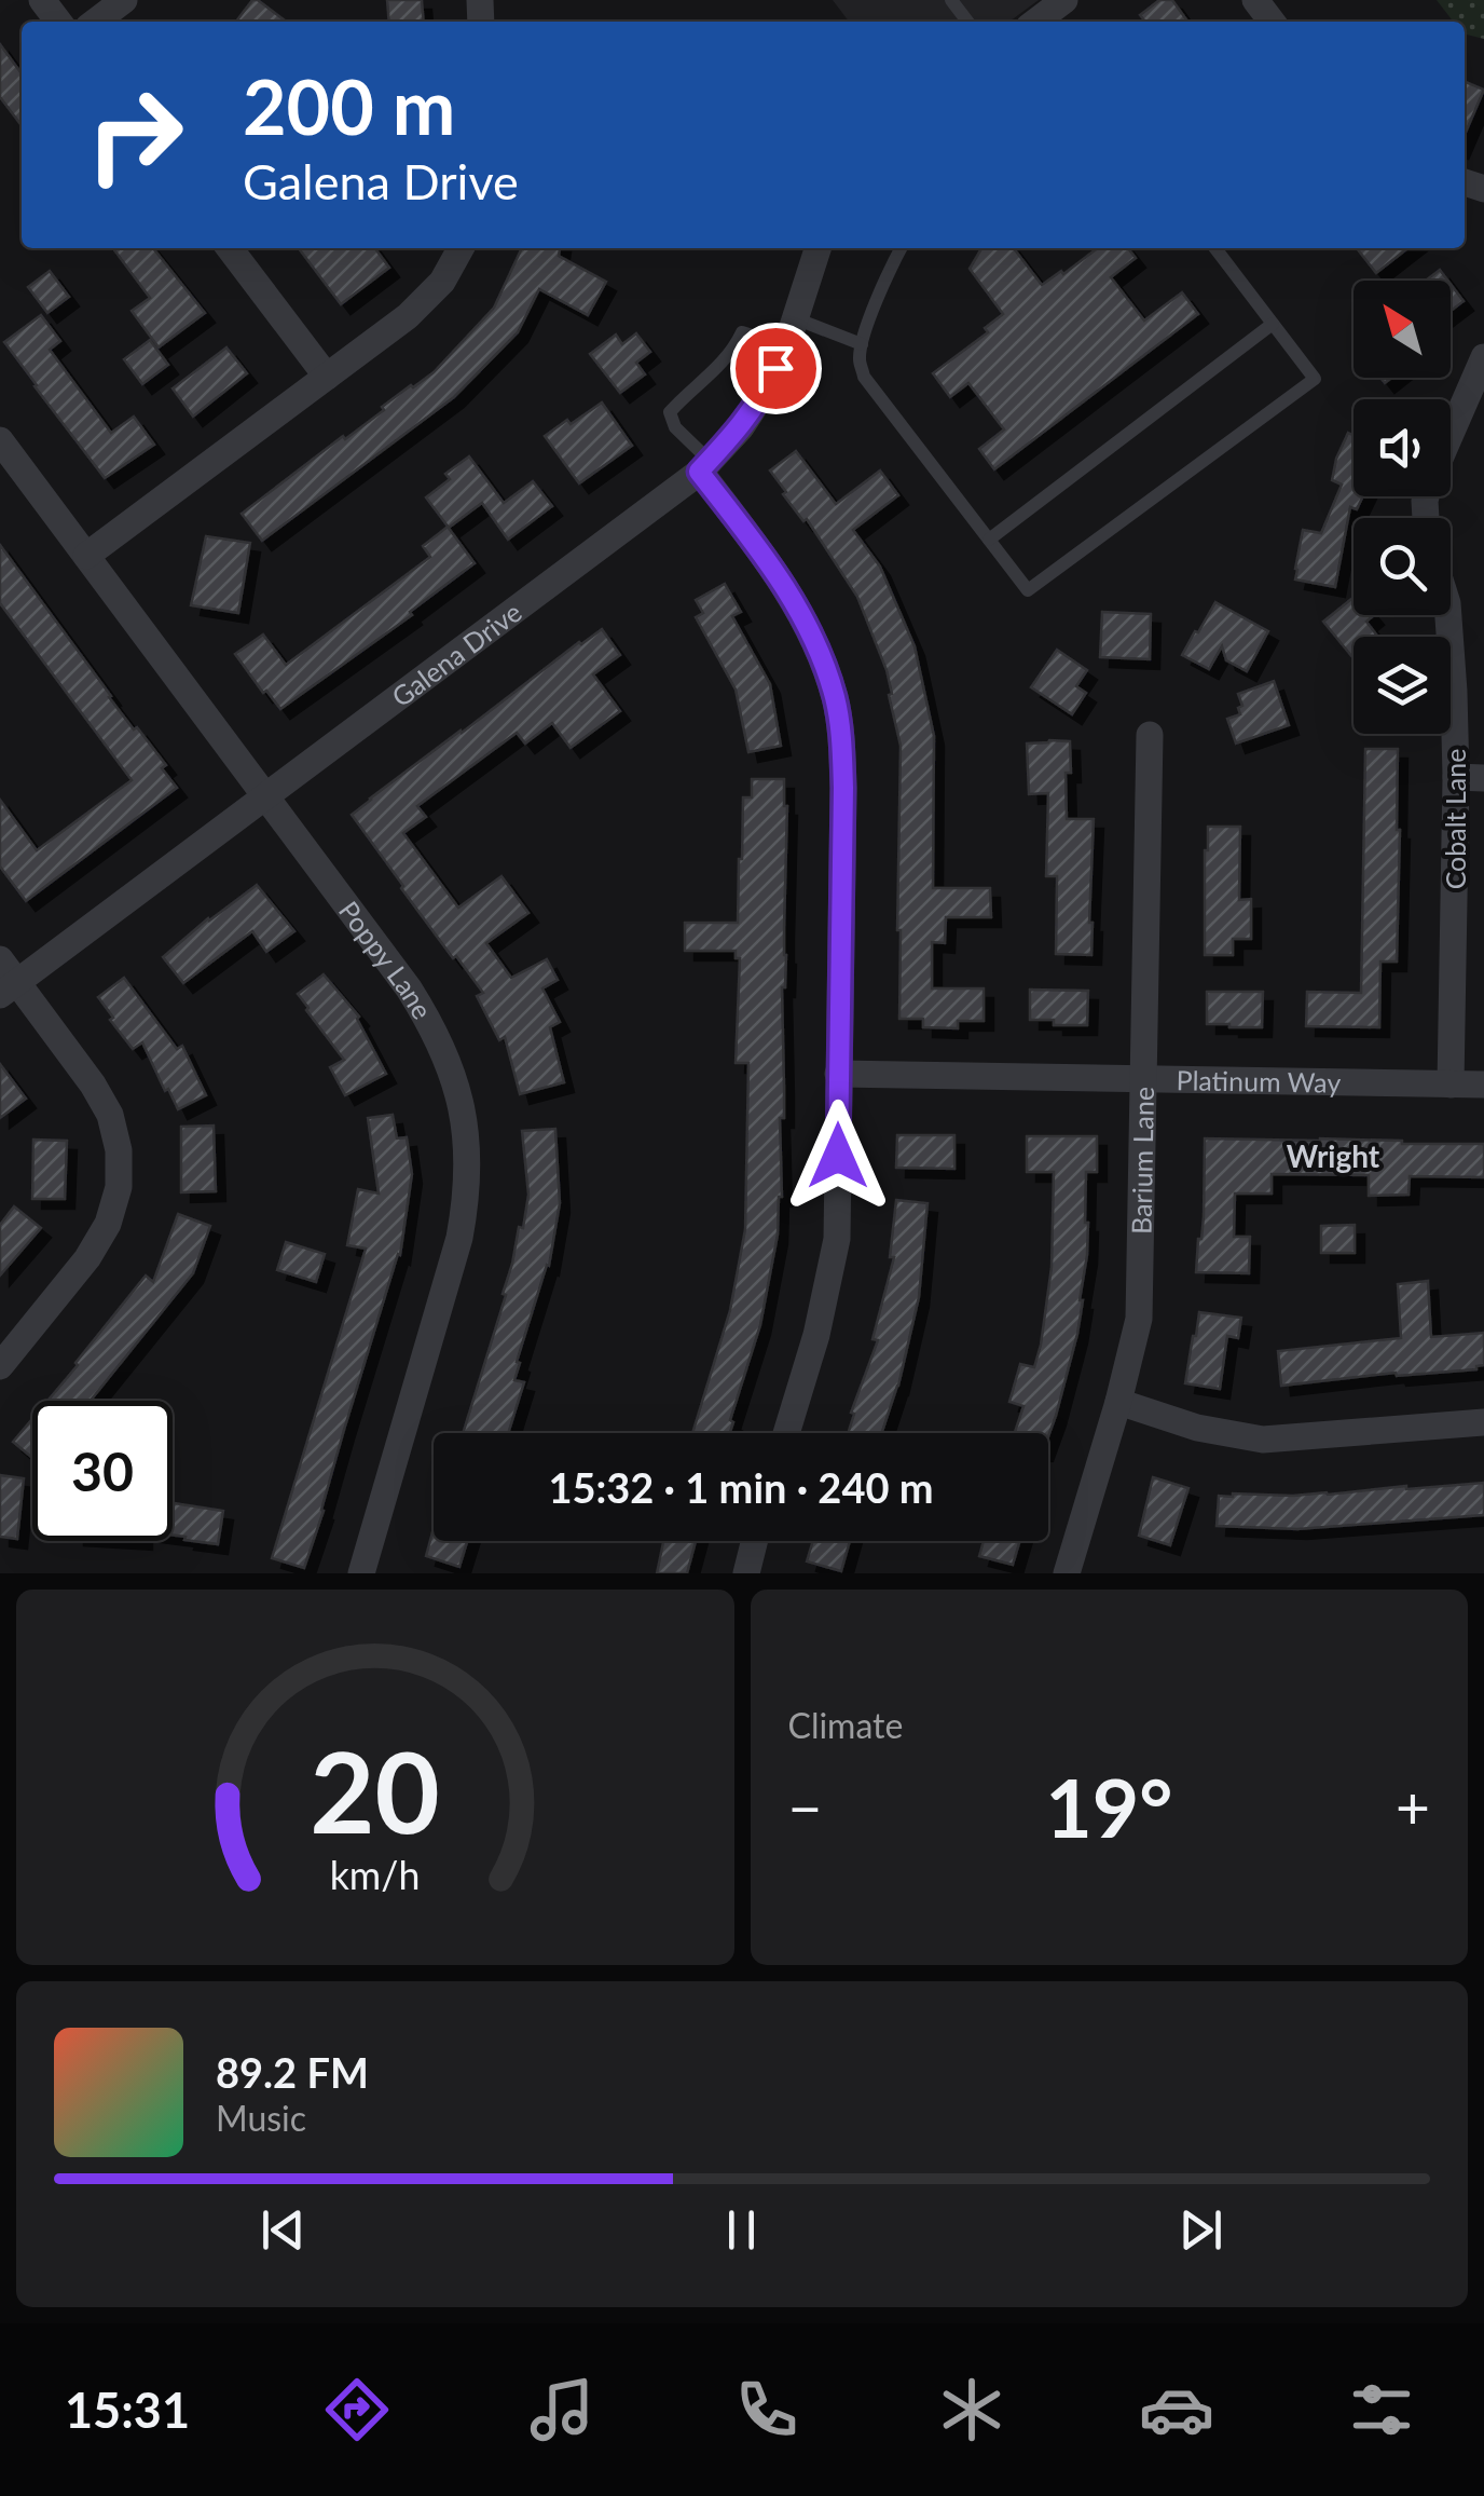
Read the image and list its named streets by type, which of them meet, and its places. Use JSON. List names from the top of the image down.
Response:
{
  "streets": {
    "street": [
      "Galena Drive",
      "Cobalt Lane",
      "Poppy Lane",
      "Platinum Way",
      "Barium Lane"
    ]
  },
  "crossings": [
    ["Galena Drive", "Poppy Lane"],
    ["Cobalt Lane", "Platinum Way"],
    ["Platinum Way", "Barium Lane"]
  ],
  "districts": ["Wright"],
  "north": "top left",
  "page": {
    "turn": ["200 m", "Galena Drive"],
    "limit": "30",
    "trip": "15:32 · 1 min · 240 m",
    "tile": "Climate",
    "heat": ["−", "19°", "+"],
    "song": ["89.2 FM", "Music"],
    "tabs": "15:31",
    "gauge": ["20", "km/h"]
  }
}
